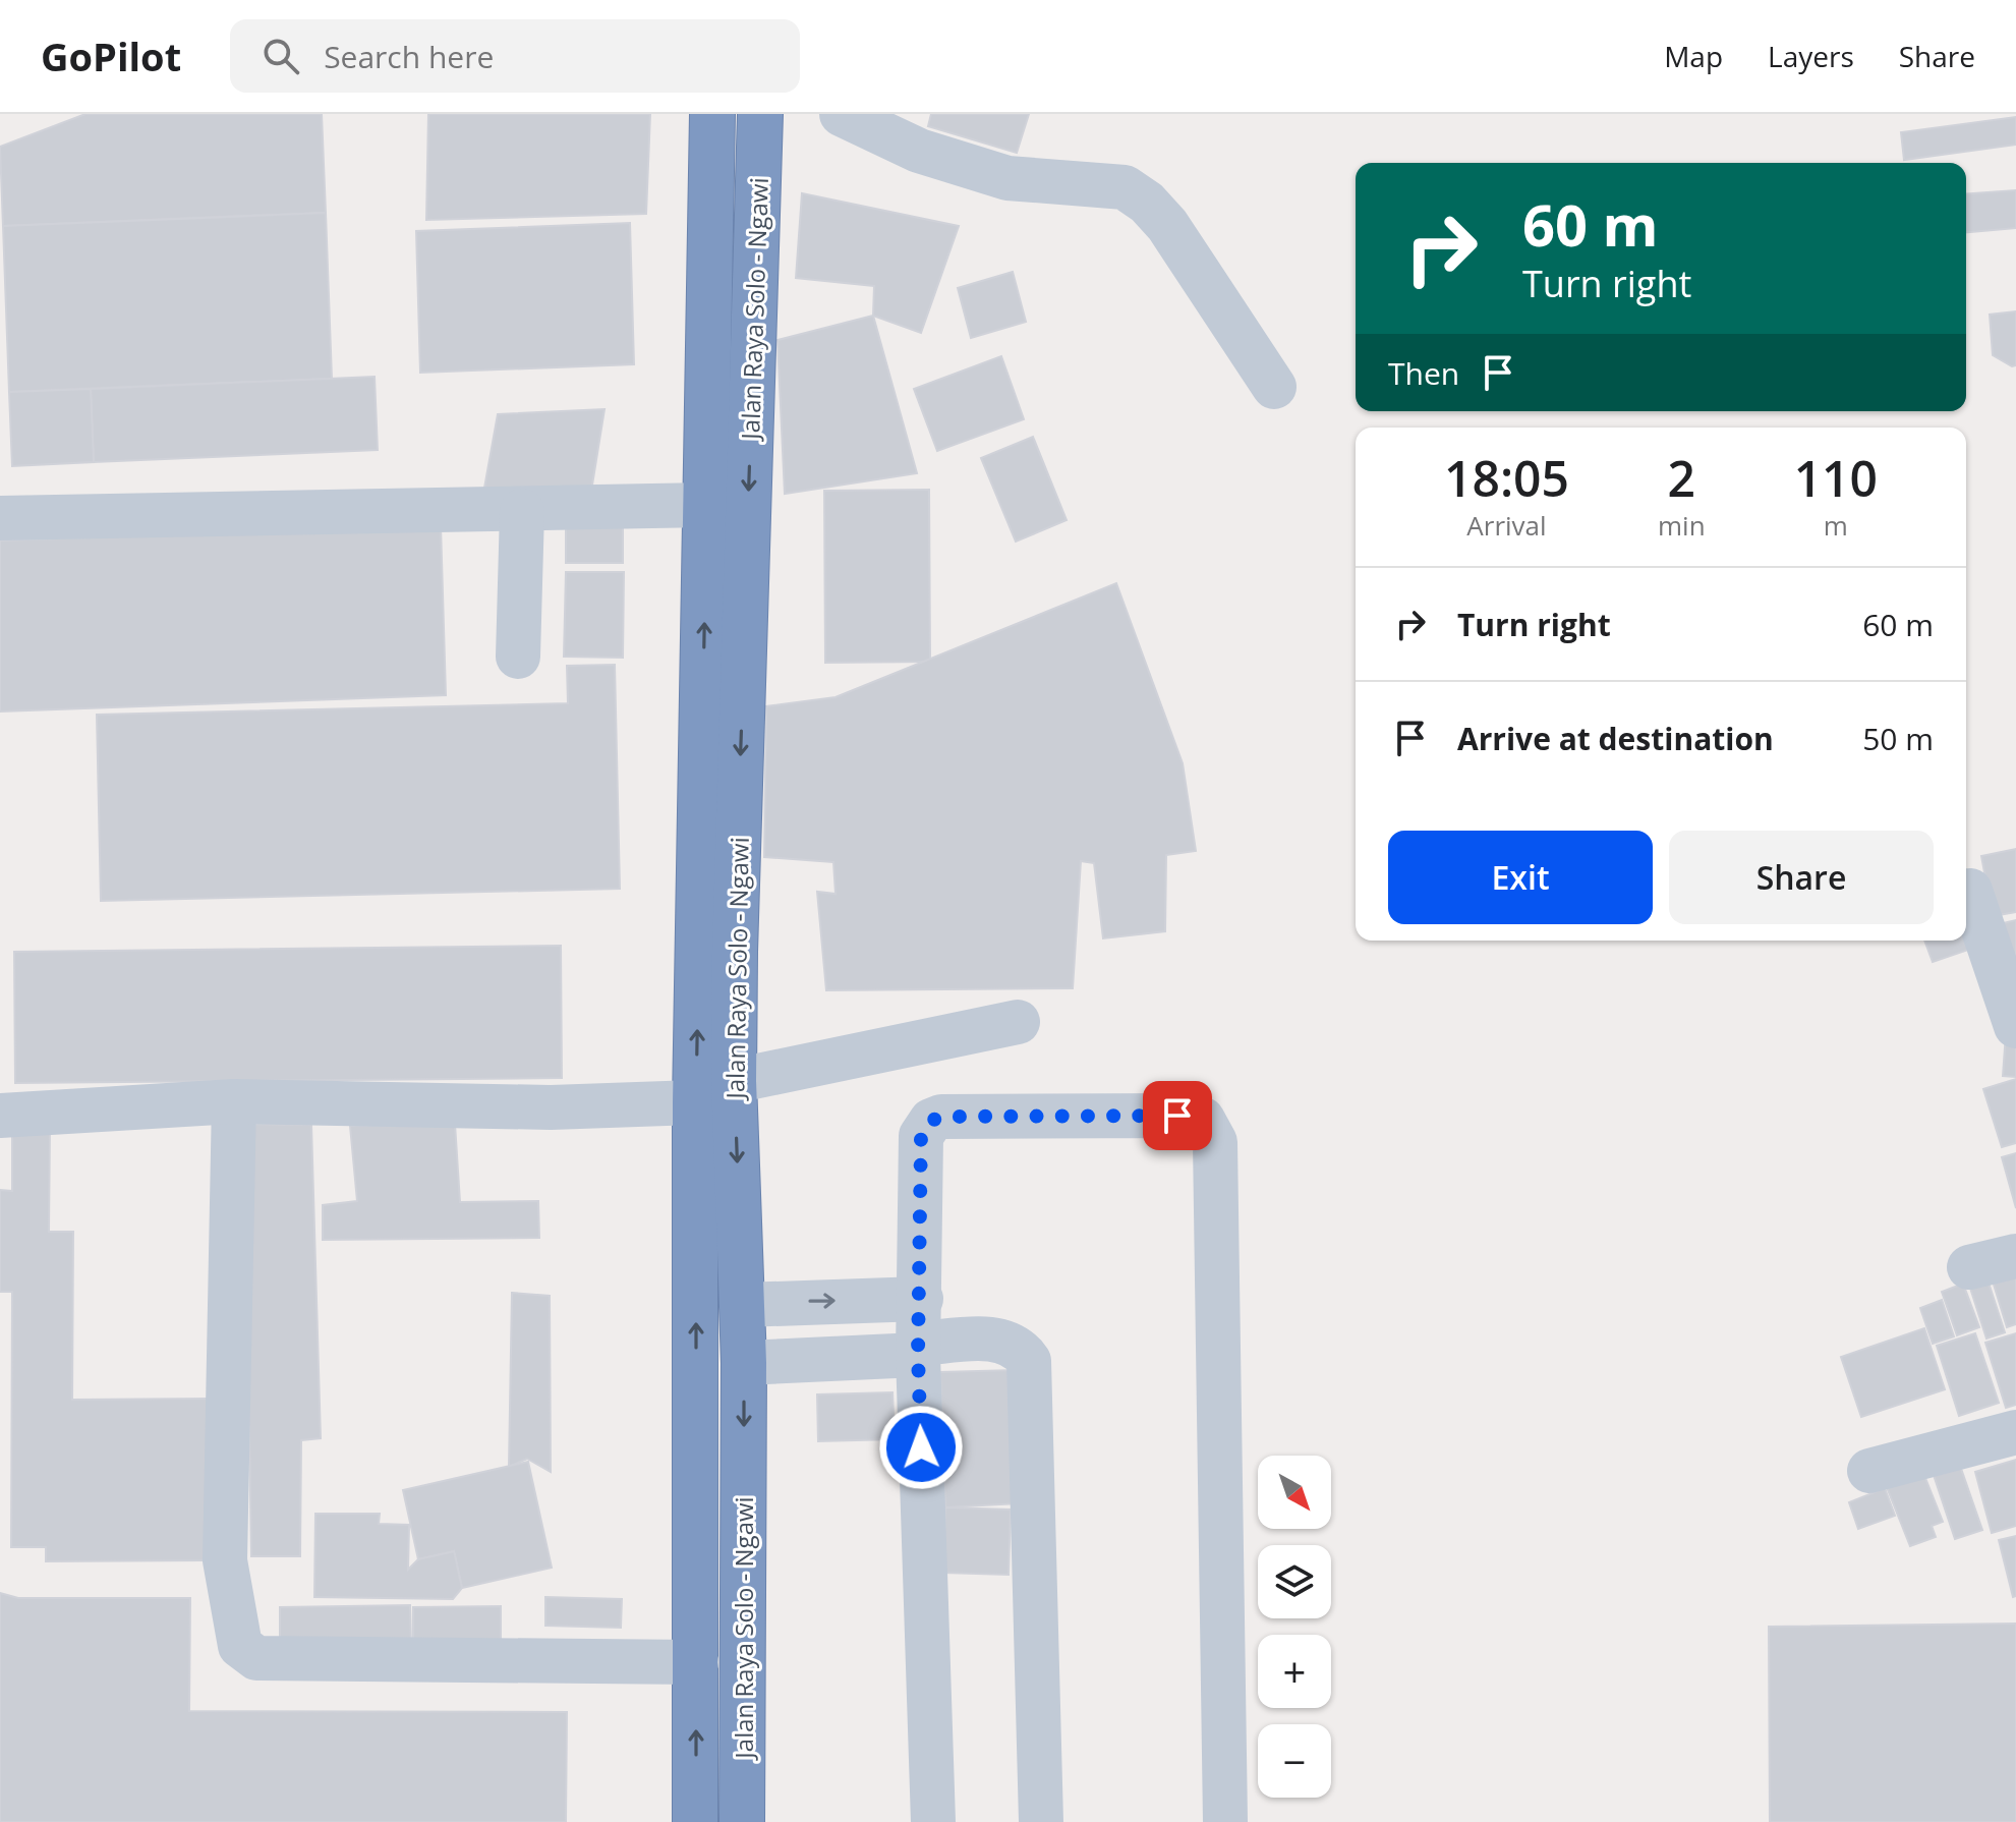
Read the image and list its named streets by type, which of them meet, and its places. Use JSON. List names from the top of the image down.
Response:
{
  "streets": {
    "highway": ["Jalan Raya Solo - Ngawi"]
  },
  "north": "bottom right",
  "page": {
    "header": "GoPilot",
    "search": "Search here",
    "nav": ["Map", "Layers", "Share"],
    "turn": ["60 m", "Turn right"],
    "then": "Then",
    "eta": [
      "18:05",
      "Arrival",
      "2",
      "min",
      "110",
      "m"
    ],
    "list": [
      {
        "name": "Turn right",
        "value": "60 m"
      },
      {
        "name": "Arrive at destination",
        "value": "50 m"
      }
    ],
    "buttons": ["Exit", "Share"],
    "map_buttons": ["+", "−"]
  }
}
